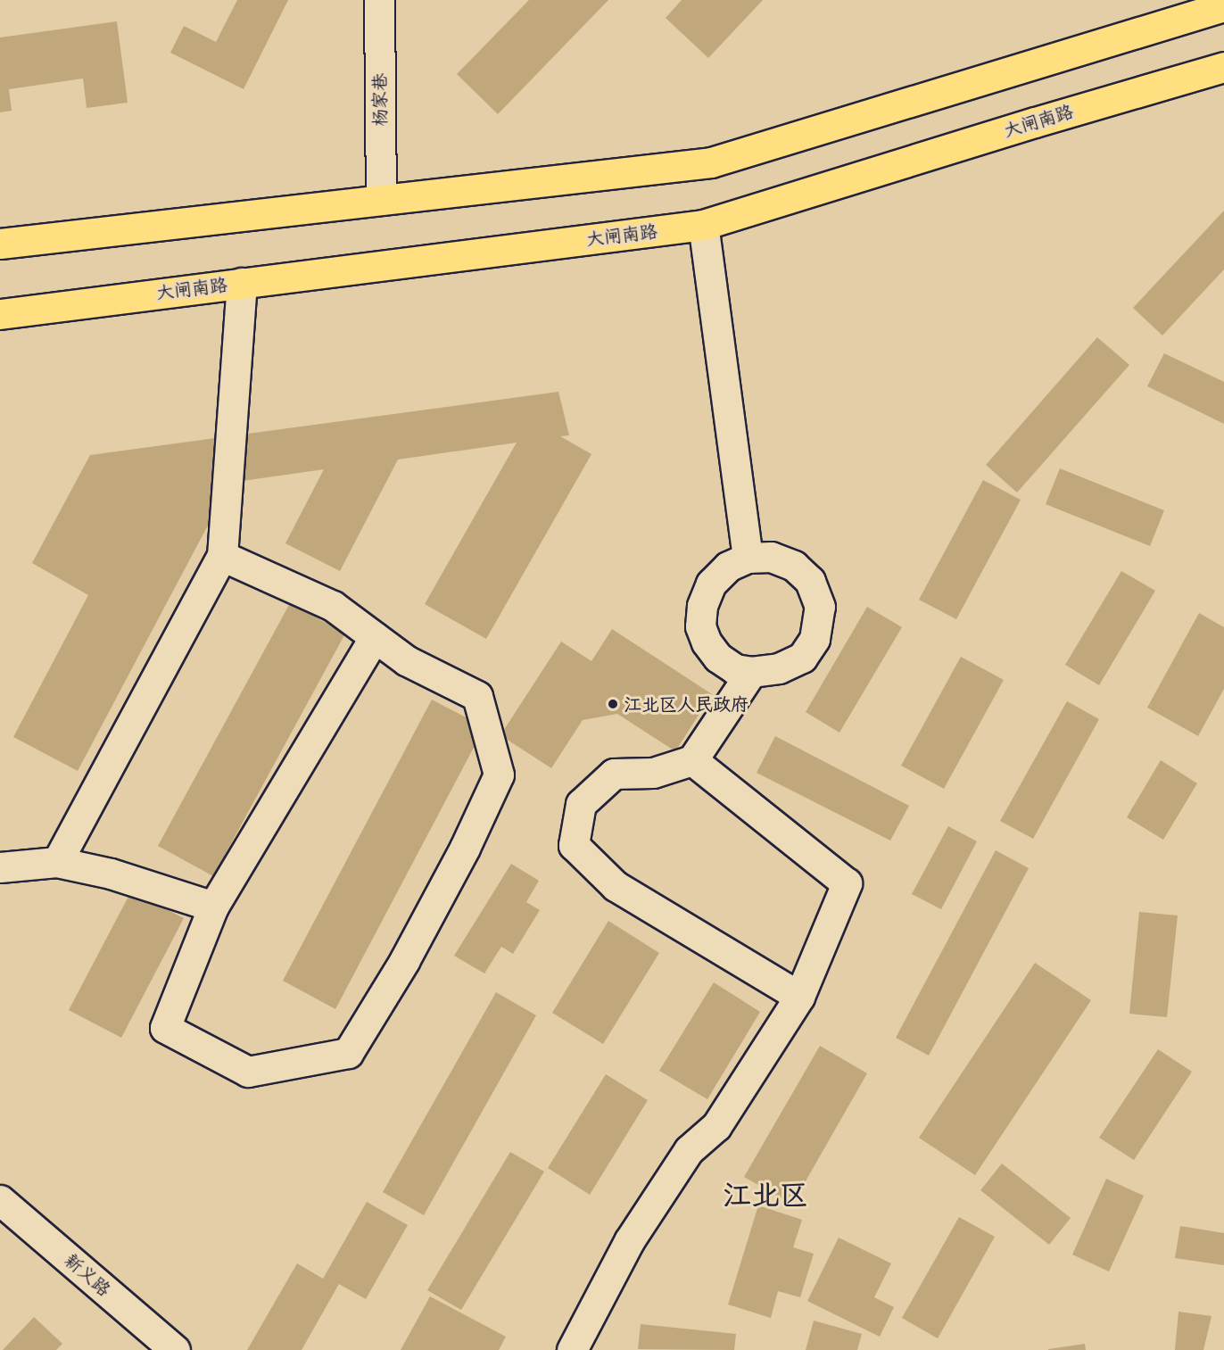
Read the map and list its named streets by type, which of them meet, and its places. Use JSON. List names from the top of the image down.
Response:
{
  "streets": {
    "main road": ["大闸南路"],
    "street": ["杨家巷", "新义路"]
  },
  "districts": ["江北区"],
  "places": ["江北区人民政府"]
}
